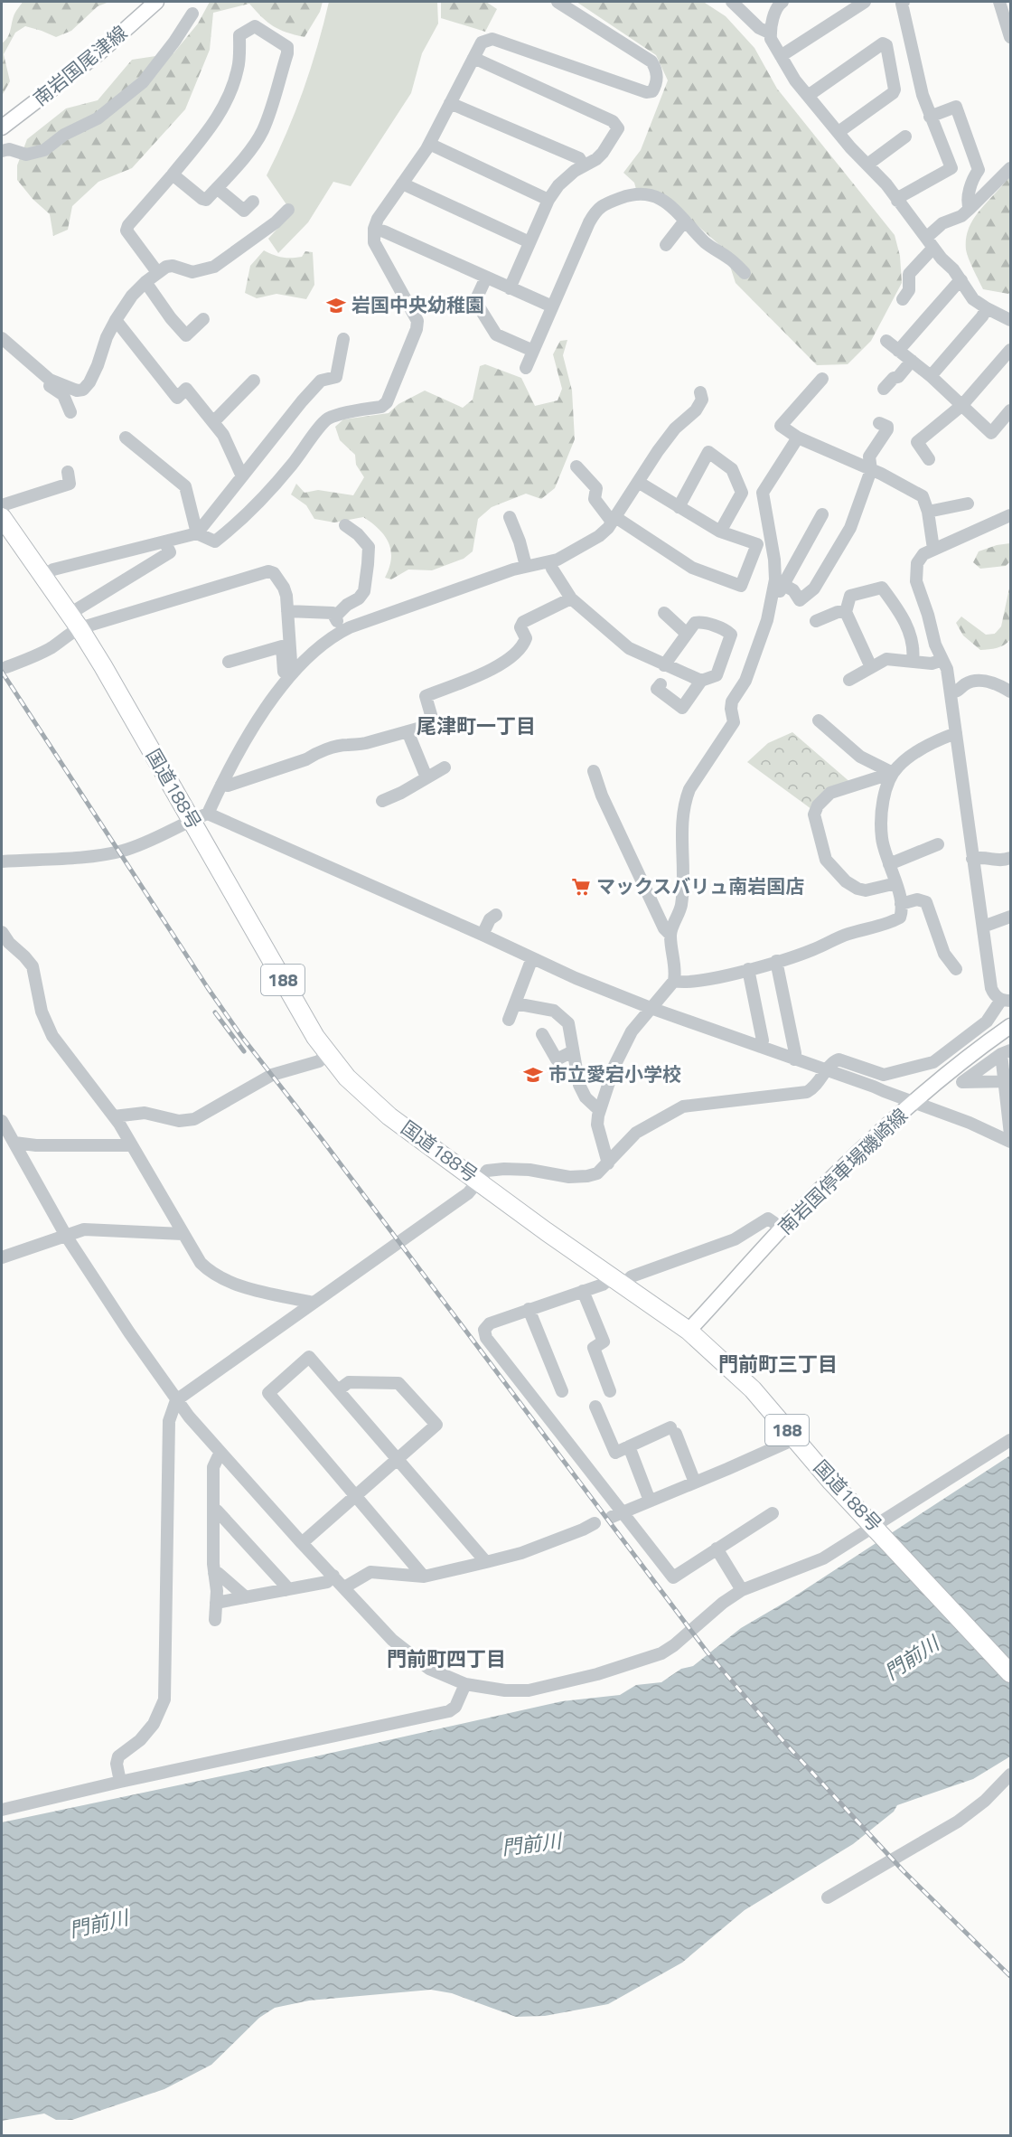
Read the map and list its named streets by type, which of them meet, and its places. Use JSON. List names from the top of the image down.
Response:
{
  "streets": {
    "highway": ["国道188号", "188"],
    "main road": ["南岩国尾津線", "南岩国停車場磯崎線"]
  },
  "crossings": [
    ["国道188号", "南岩国停車場磯崎線"]
  ],
  "districts": ["尾津町一丁目", "門前町三丁目", "門前町四丁目"],
  "water": ["門前川"],
  "places": {
    "school or university": ["岩国中央幼稚園", "市立愛宕小学校"],
    "supermarket": ["マックスバリュ南岩国店"]
  }
}
